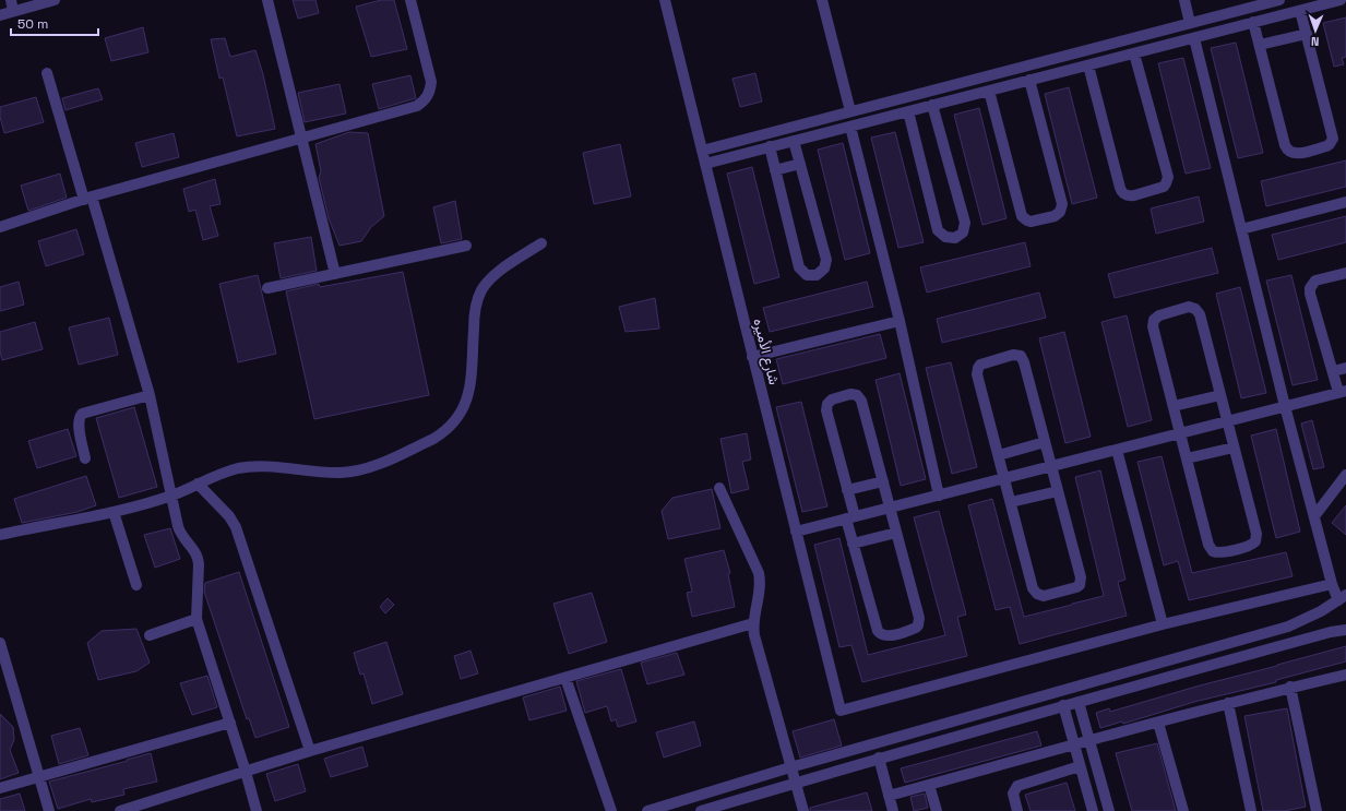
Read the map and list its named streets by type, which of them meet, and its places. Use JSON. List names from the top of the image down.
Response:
{
  "streets": {
    "street": ["شارع الأميره"]
  },
  "scale_bar": "50 m",
  "north": "bottom"
}
